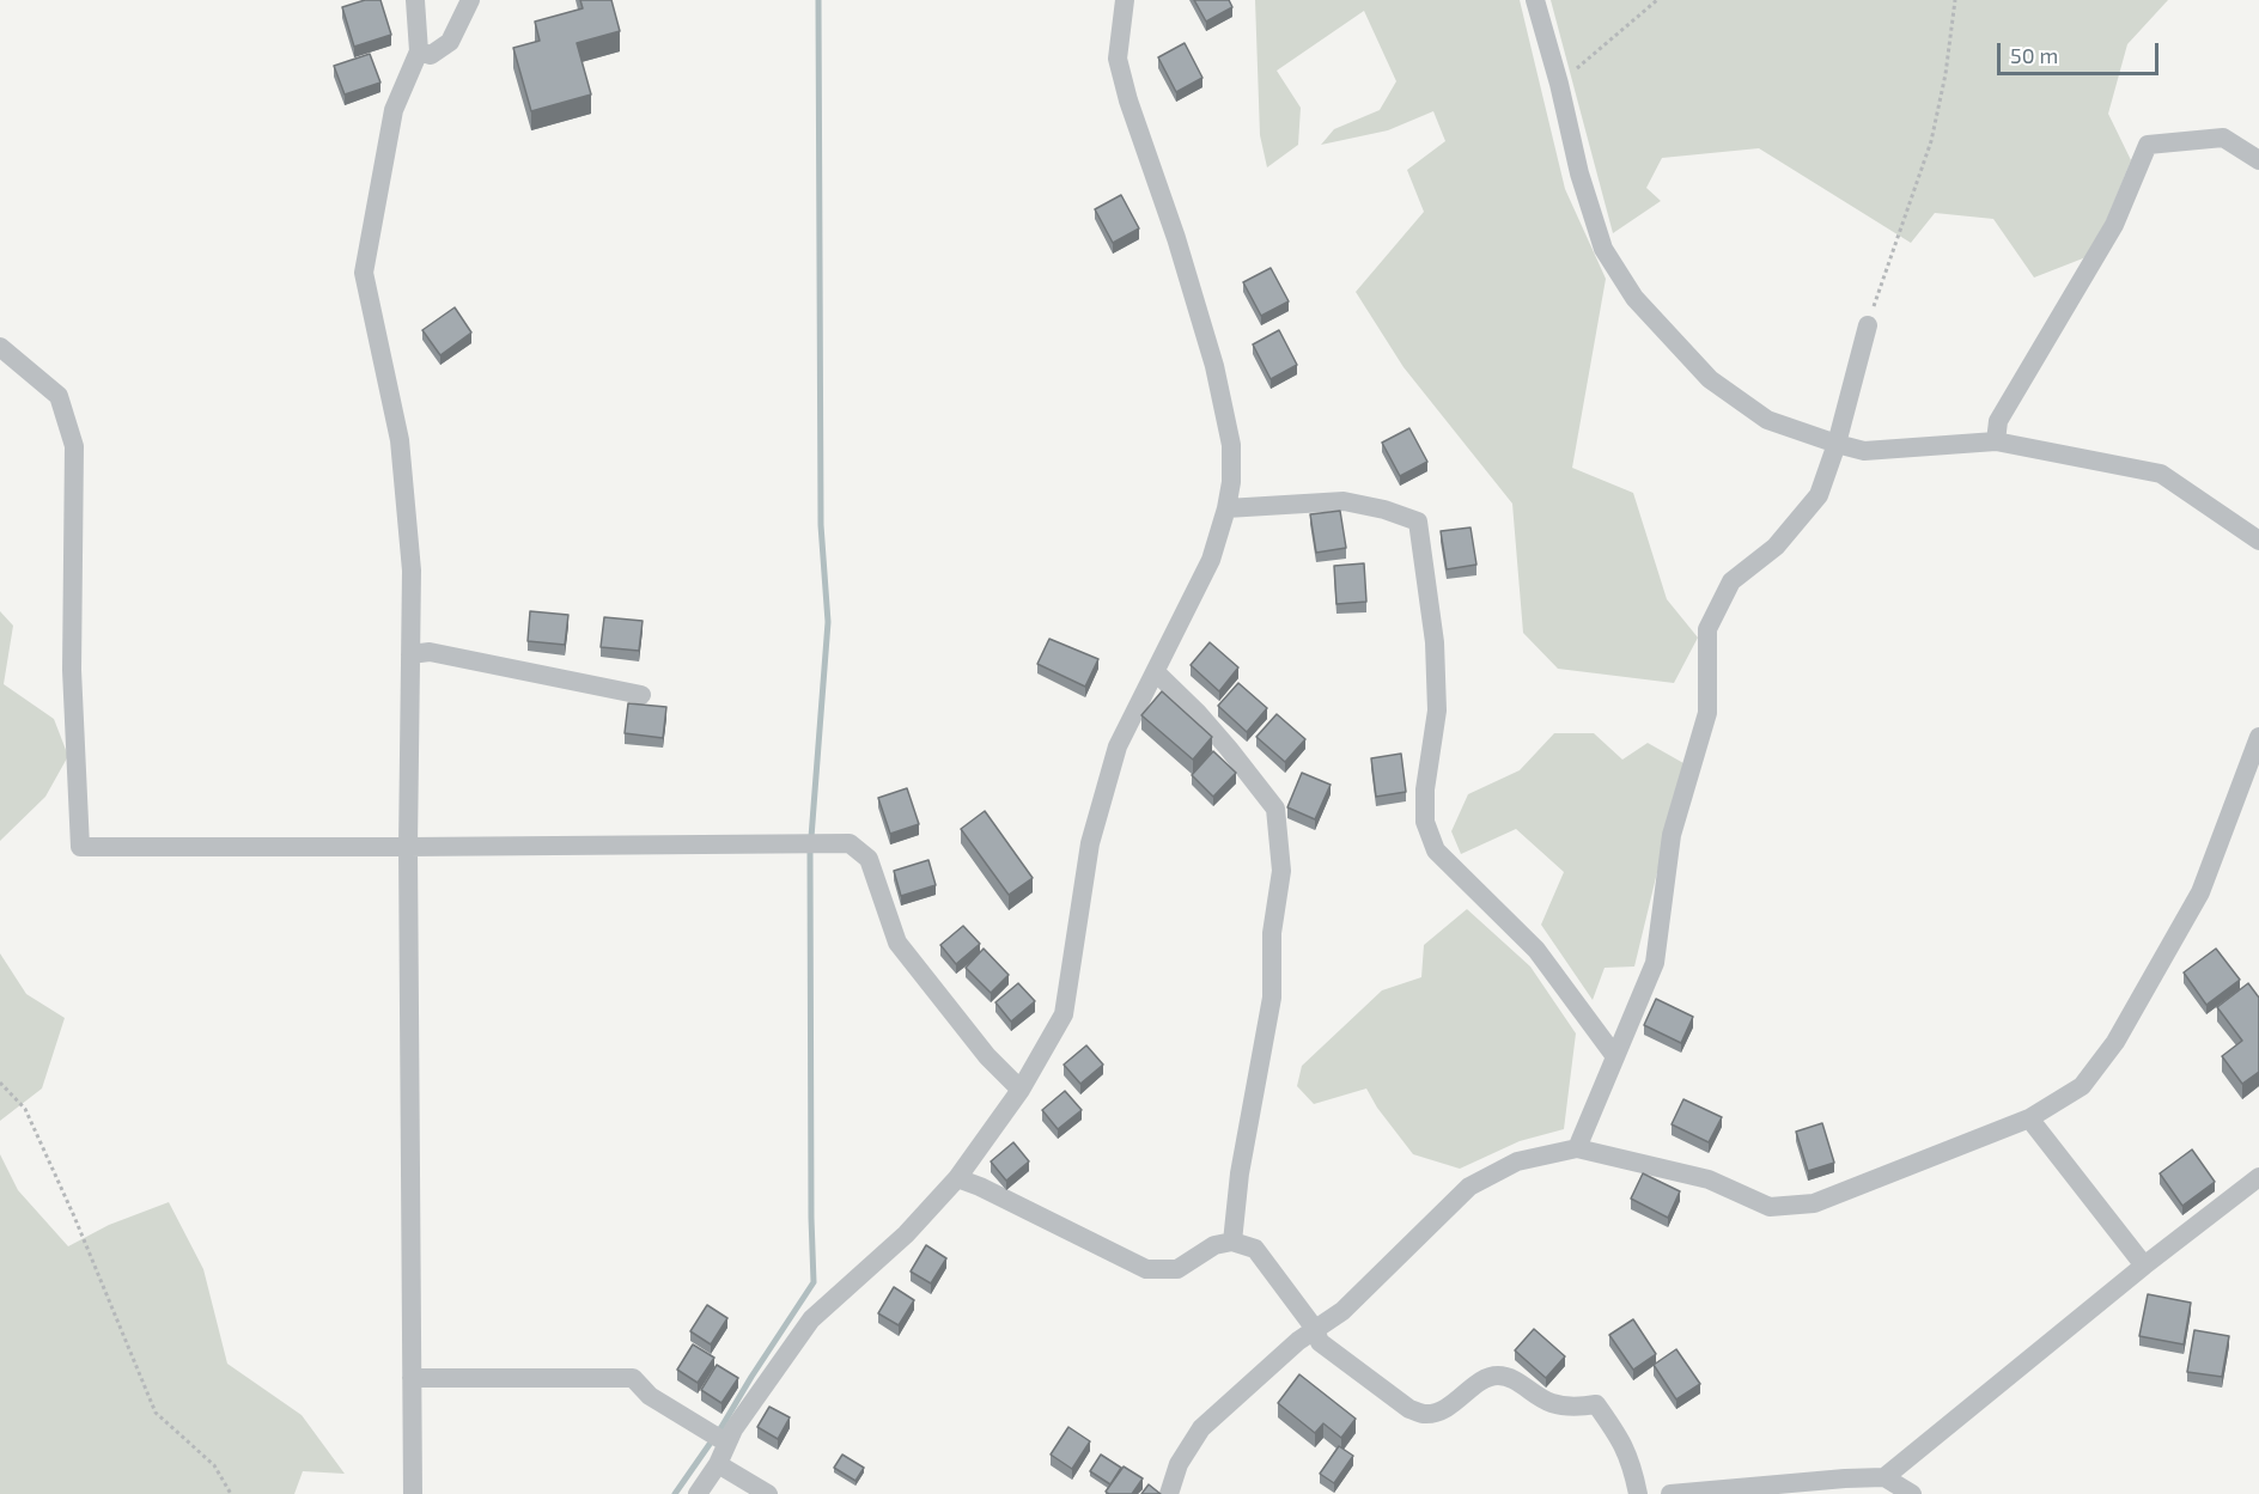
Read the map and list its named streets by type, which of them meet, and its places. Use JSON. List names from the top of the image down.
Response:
{
  "scale_bar": "50 m"
}
